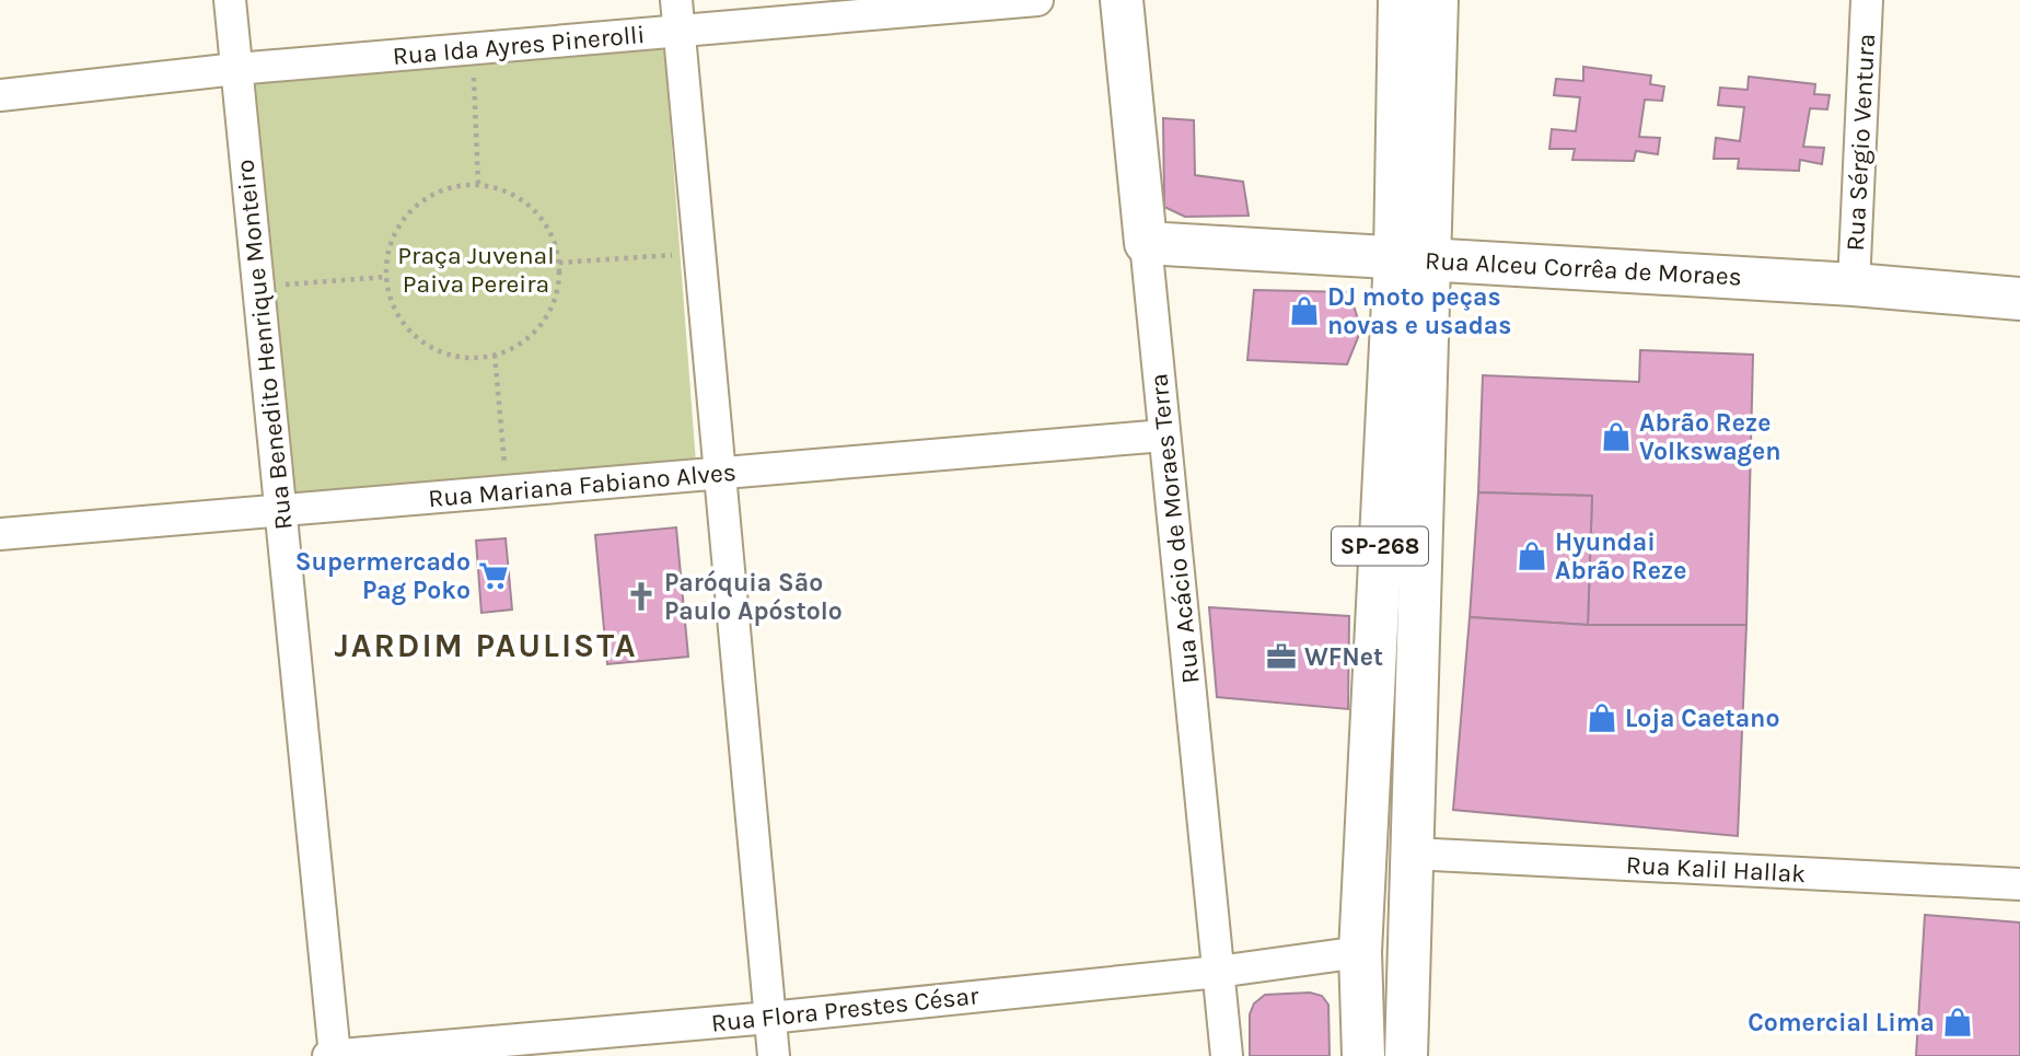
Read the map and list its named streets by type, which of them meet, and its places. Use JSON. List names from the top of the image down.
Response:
{
  "streets": {
    "main road": ["Rua Alceu Corrêa de Moraes", "Rua Acácio de Moraes Terra", "SP-268"],
    "street": [
      "Rua Ida Ayres Pinerolli",
      "Rua Sérgio Ventura",
      "Rua Benedito Henrique Monteiro",
      "Rua Mariana Fabiano Alves",
      "Rua Kalil Hallak",
      "Rua Flora Prestes César"
    ]
  },
  "crossings": [
    ["Rua Ida Ayres Pinerolli", "Rua Benedito Henrique Monteiro"],
    ["Rua Sérgio Ventura", "Rua Alceu Corrêa de Moraes"],
    ["Rua Alceu Corrêa de Moraes", "Rua Acácio de Moraes Terra"],
    ["Rua Alceu Corrêa de Moraes", "SP-268"],
    ["Rua Benedito Henrique Monteiro", "Rua Mariana Fabiano Alves"],
    ["Rua Benedito Henrique Monteiro", "Rua Flora Prestes César"],
    ["Rua Mariana Fabiano Alves", "Rua Acácio de Moraes Terra"],
    ["Rua Acácio de Moraes Terra", "Rua Flora Prestes César"],
    ["SP-268", "Rua Kalil Hallak"],
    ["SP-268", "Rua Flora Prestes César"]
  ],
  "districts": ["JARDIM PAULISTA"],
  "parks": ["Praça Juvenal Paiva Pereira"],
  "places": {
    "shop": [
      "DJ moto peças novas e usadas",
      "Abrão Reze Volkswagen",
      "Hyundai Abrão Reze",
      "Loja Caetano",
      "Comercial Lima"
    ],
    "supermarket": ["Supermercado Pag Poko"],
    "church": ["Paróquia São Paulo Apóstolo"],
    "office": ["WFNet"]
  }
}
